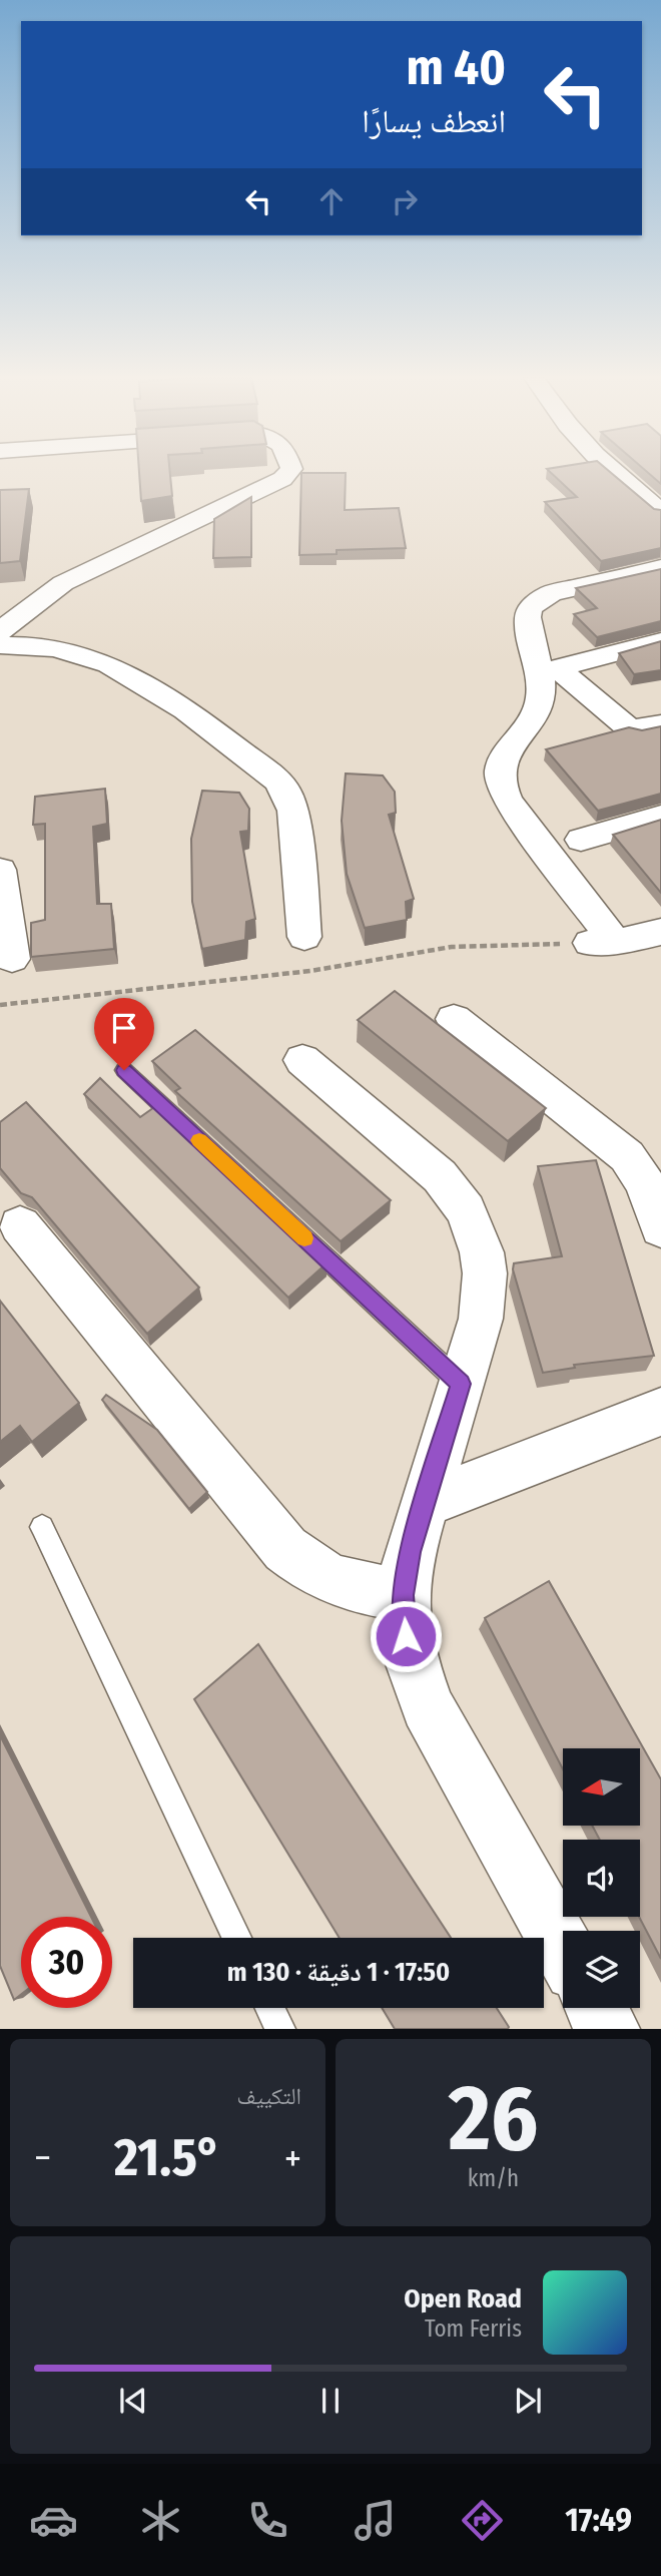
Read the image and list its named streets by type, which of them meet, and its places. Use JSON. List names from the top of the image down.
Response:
{
  "north": "left",
  "page": {
    "turn": ["40 m", "انعطف يسارًا"],
    "limit": "30",
    "trip": "17:50 · 1 دقيقة · 130 m",
    "tile": [
      ["26", "km/h"],
      "التكييف"
    ],
    "heat": ["−", "21.5°", "+"],
    "song": ["Open Road", "Tom Ferris"],
    "tabs": "17:49"
  }
}
